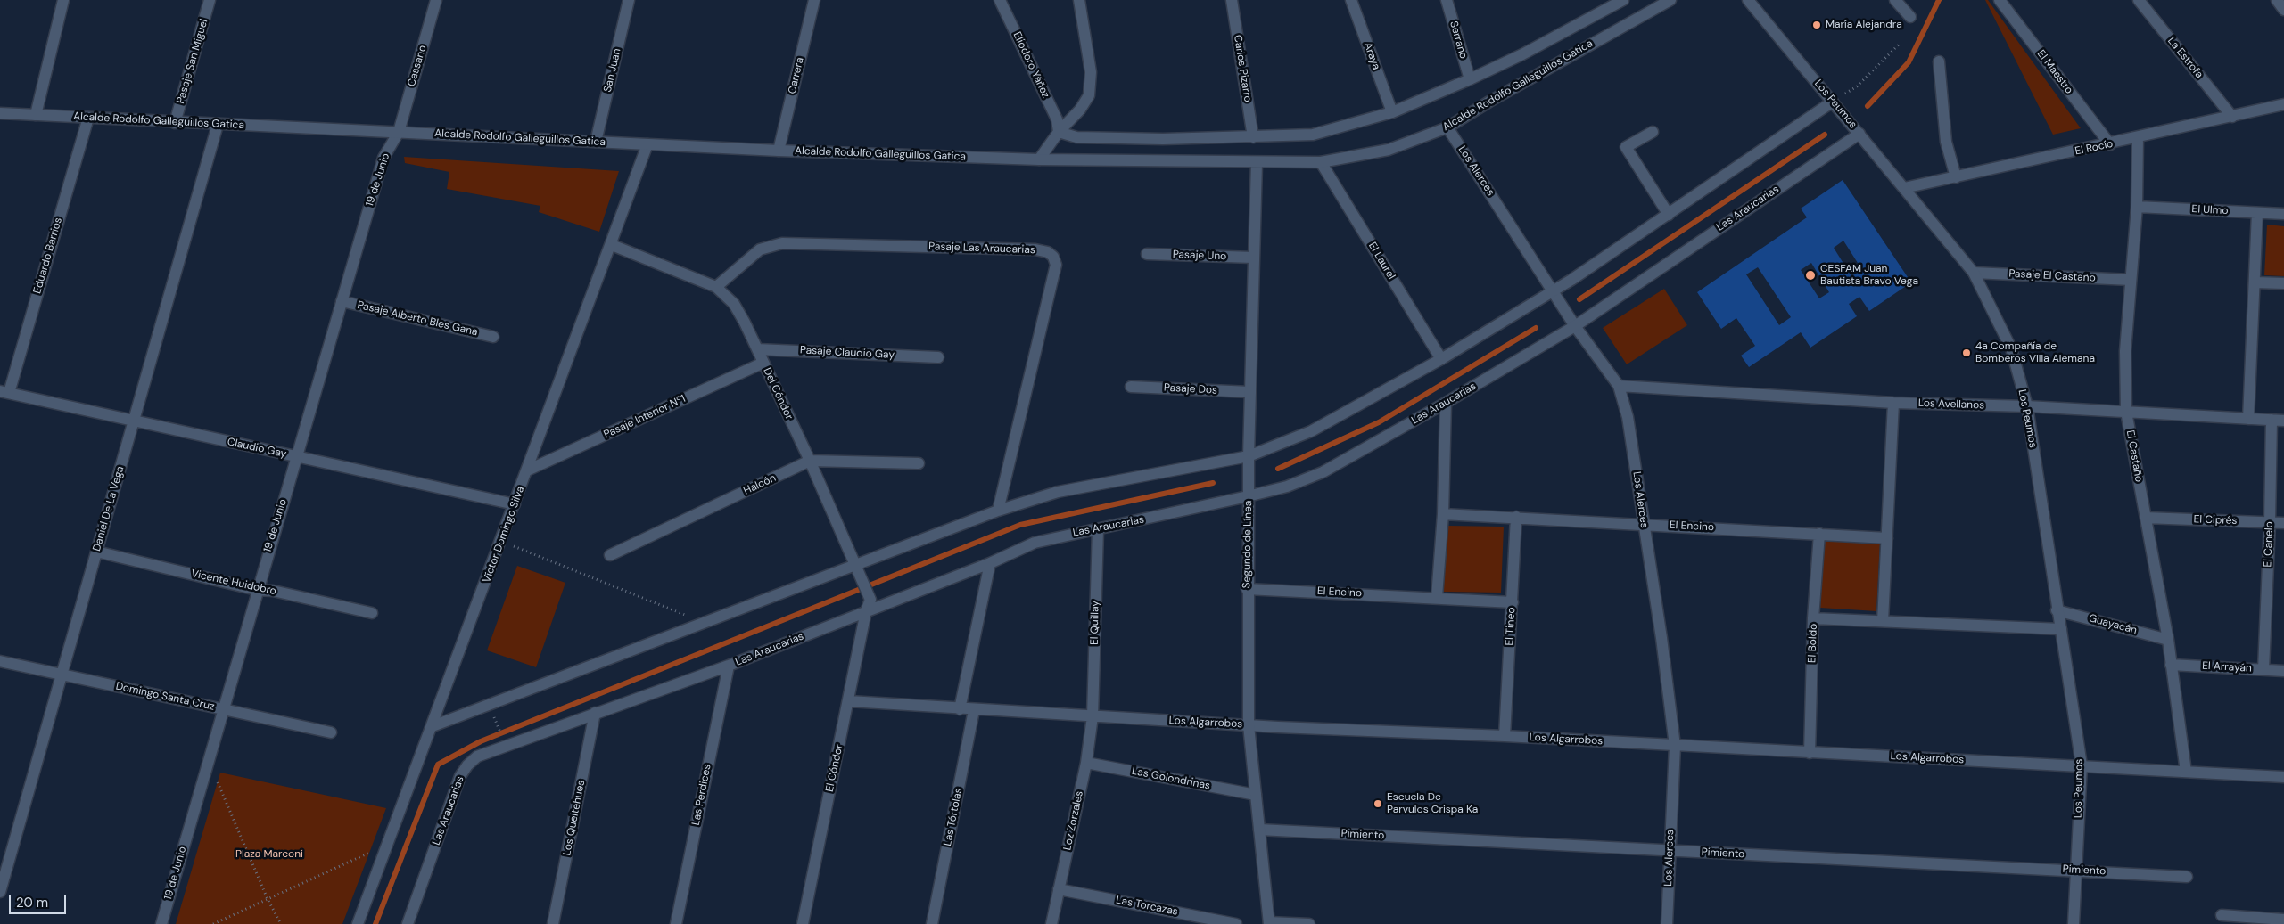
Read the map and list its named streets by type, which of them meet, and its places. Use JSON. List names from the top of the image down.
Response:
{
  "streets": {
    "street": [
      "Serrano",
      "Araya",
      "La Estrofa",
      "Pasaje San Miguel",
      "Eliodoro Yáñez",
      "Cassano",
      "Carlos Pizarro",
      "San Juan",
      "El Maestro",
      "Carrera",
      "Alcalde Rodolfo Galleguillos Gatica",
      "Los Peumos",
      "El Rocío",
      "Los Alerces",
      "19 de Junio",
      "Las Araucarias",
      "El Ulmo",
      "Pasaje Las Araucarias",
      "Eduardo Barrios",
      "Pasaje Uno",
      "El Laurel",
      "Pasaje El Castaño",
      "Pasaje Alberto Bles Gana",
      "Pasaje Claudio Gay",
      "Pasaje Dos",
      "Del Cóndor",
      "Los Avellanos",
      "Pasaje Interior Nº1",
      "Claudio Gay",
      "El Castaño",
      "Halcón",
      "Daniel De La Vega",
      "El Ciprés",
      "El Encino",
      "Víctor Domingo Silva",
      "Segundo de Línea",
      "El Canelo",
      "Vicente Huidobro",
      "El Quillay",
      "Guayacán",
      "El Tineo",
      "El Boldo",
      "El Arrayán",
      "Domingo Santa Cruz",
      "Los Algarrobos",
      "El Cóndor",
      "Las Golondrinas",
      "Las Perdices",
      "Las Tórtolas",
      "Los Queltehues",
      "Loz Zorzales",
      "Pimiento",
      "Las Torcazas"
    ]
  },
  "crossings": [
    ["Serrano", "Alcalde Rodolfo Galleguillos Gatica"],
    ["Araya", "Alcalde Rodolfo Galleguillos Gatica"],
    ["La Estrofa", "El Rocío"],
    ["Pasaje San Miguel", "Alcalde Rodolfo Galleguillos Gatica"],
    ["Eliodoro Yáñez", "Alcalde Rodolfo Galleguillos Gatica"],
    ["Cassano", "Alcalde Rodolfo Galleguillos Gatica"],
    ["Cassano", "19 de Junio"],
    ["Carlos Pizarro", "Alcalde Rodolfo Galleguillos Gatica"],
    ["San Juan", "Alcalde Rodolfo Galleguillos Gatica"],
    ["El Maestro", "El Rocío"],
    ["Carrera", "Alcalde Rodolfo Galleguillos Gatica"],
    ["Alcalde Rodolfo Galleguillos Gatica", "Los Alerces"],
    ["Alcalde Rodolfo Galleguillos Gatica", "19 de Junio"],
    ["Alcalde Rodolfo Galleguillos Gatica", "Eduardo Barrios"],
    ["Alcalde Rodolfo Galleguillos Gatica", "El Laurel"],
    ["Alcalde Rodolfo Galleguillos Gatica", "Daniel De La Vega"],
    ["Alcalde Rodolfo Galleguillos Gatica", "Víctor Domingo Silva"],
    ["Alcalde Rodolfo Galleguillos Gatica", "Segundo de Línea"],
    ["Los Peumos", "El Rocío"],
    ["Los Peumos", "Las Araucarias"],
    ["Los Peumos", "Pasaje El Castaño"],
    ["Los Peumos", "Los Avellanos"],
    ["Los Peumos", "Guayacán"],
    ["Los Peumos", "Los Algarrobos"],
    ["Los Peumos", "Pimiento"],
    ["El Rocío", "El Castaño"],
    ["Los Alerces", "Las Araucarias"],
    ["Los Alerces", "Los Avellanos"],
    ["Los Alerces", "El Encino"],
    ["Los Alerces", "Los Algarrobos"],
    ["Los Alerces", "Pimiento"],
    ["19 de Junio", "Pasaje Alberto Bles Gana"],
    ["19 de Junio", "Claudio Gay"],
    ["19 de Junio", "Vicente Huidobro"],
    ["19 de Junio", "Domingo Santa Cruz"],
    ["Las Araucarias", "Del Cóndor"],
    ["Las Araucarias", "Segundo de Línea"],
    ["Las Araucarias", "El Quillay"],
    ["Las Araucarias", "El Cóndor"],
    ["Las Araucarias", "Las Perdices"],
    ["Las Araucarias", "Los Queltehues"],
    ["El Ulmo", "El Castaño"],
    ["Pasaje Las Araucarias", "Del Cóndor"],
    ["Eduardo Barrios", "Claudio Gay"],
    ["Pasaje Uno", "Segundo de Línea"],
    ["Pasaje El Castaño", "El Castaño"],
    ["Pasaje Claudio Gay", "Del Cóndor"],
    ["Pasaje Dos", "Segundo de Línea"],
    ["Del Cóndor", "Pasaje Interior Nº1"],
    ["Del Cóndor", "Halcón"],
    ["Del Cóndor", "Víctor Domingo Silva"],
    ["Del Cóndor", "El Cóndor"],
    ["Los Avellanos", "El Castaño"],
    ["Los Avellanos", "El Canelo"],
    ["Pasaje Interior Nº1", "Víctor Domingo Silva"],
    ["Claudio Gay", "Daniel De La Vega"],
    ["Claudio Gay", "Víctor Domingo Silva"],
    ["El Castaño", "El Ciprés"],
    ["El Castaño", "Guayacán"],
    ["El Castaño", "El Arrayán"],
    ["El Castaño", "Los Algarrobos"],
    ["Daniel De La Vega", "Vicente Huidobro"],
    ["Daniel De La Vega", "Domingo Santa Cruz"],
    ["El Ciprés", "El Canelo"],
    ["El Encino", "Segundo de Línea"],
    ["El Encino", "El Tineo"],
    ["El Encino", "El Boldo"],
    ["Segundo de Línea", "Los Algarrobos"],
    ["Segundo de Línea", "Las Golondrinas"],
    ["Segundo de Línea", "Pimiento"],
    ["El Canelo", "El Arrayán"],
    ["El Quillay", "Los Algarrobos"],
    ["El Quillay", "Loz Zorzales"],
    ["El Tineo", "Los Algarrobos"],
    ["El Boldo", "Los Algarrobos"],
    ["Los Algarrobos", "El Cóndor"],
    ["Los Algarrobos", "Las Tórtolas"],
    ["Los Algarrobos", "Loz Zorzales"],
    ["Las Golondrinas", "Loz Zorzales"],
    ["Loz Zorzales", "Las Torcazas"]
  ],
  "parks": ["Plaza Marconi"],
  "places": [
    "María Alejandra",
    "CESFAM Juan Bautista Bravo Vega",
    "4a Compañía de Bomberos Villa Alemana",
    "Escuela De Parvulos Crispa Ka"
  ],
  "scale_bar": "20 m"
}
